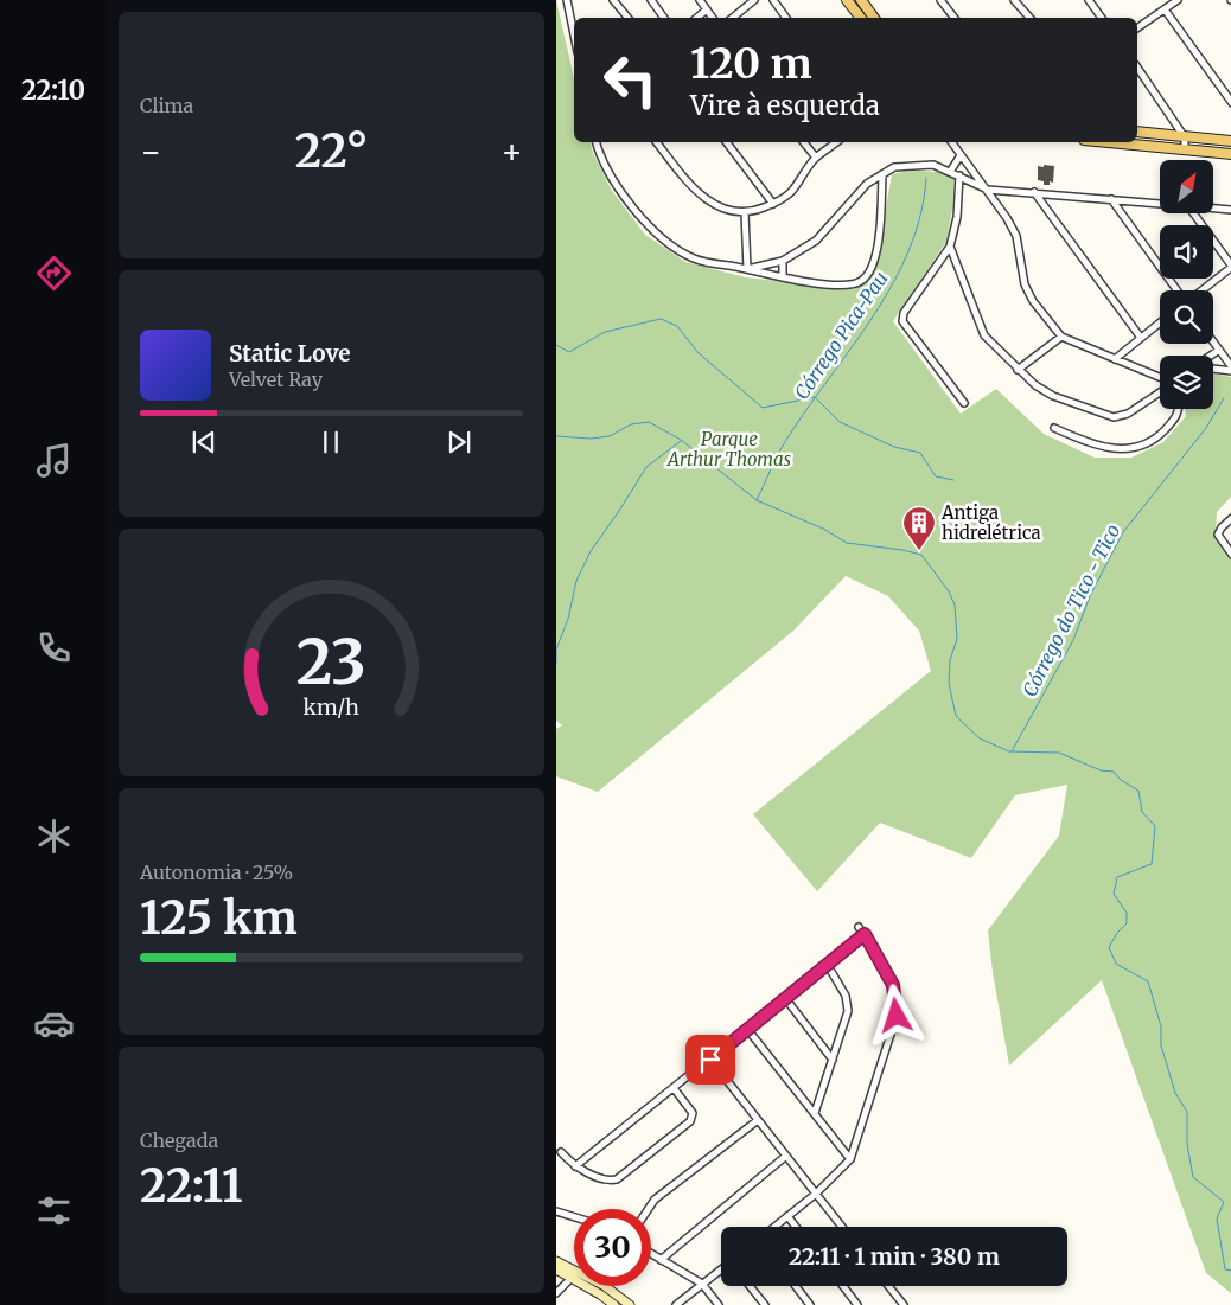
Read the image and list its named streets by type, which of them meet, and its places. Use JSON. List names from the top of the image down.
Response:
{
  "water": ["Córrego Pica-Pau", "Córrego do Tico - Tico"],
  "parks": ["Parque Arthur Thomas"],
  "places": {
    "building": ["Antiga hidrelétrica"]
  },
  "north": "top right",
  "page": {
    "tabs": "22:10",
    "tile": [
      "Clima",
      ["Autonomia · 25%", "125 km"],
      ["Chegada", "22:11"]
    ],
    "turn": ["120 m", "Vire à esquerda"],
    "heat": ["−", "22°", "+"],
    "song": ["Static Love", "Velvet Ray"],
    "limit": "30",
    "trip": "22:11 · 1 min · 380 m",
    "gauge": ["23", "km/h"]
  }
}
